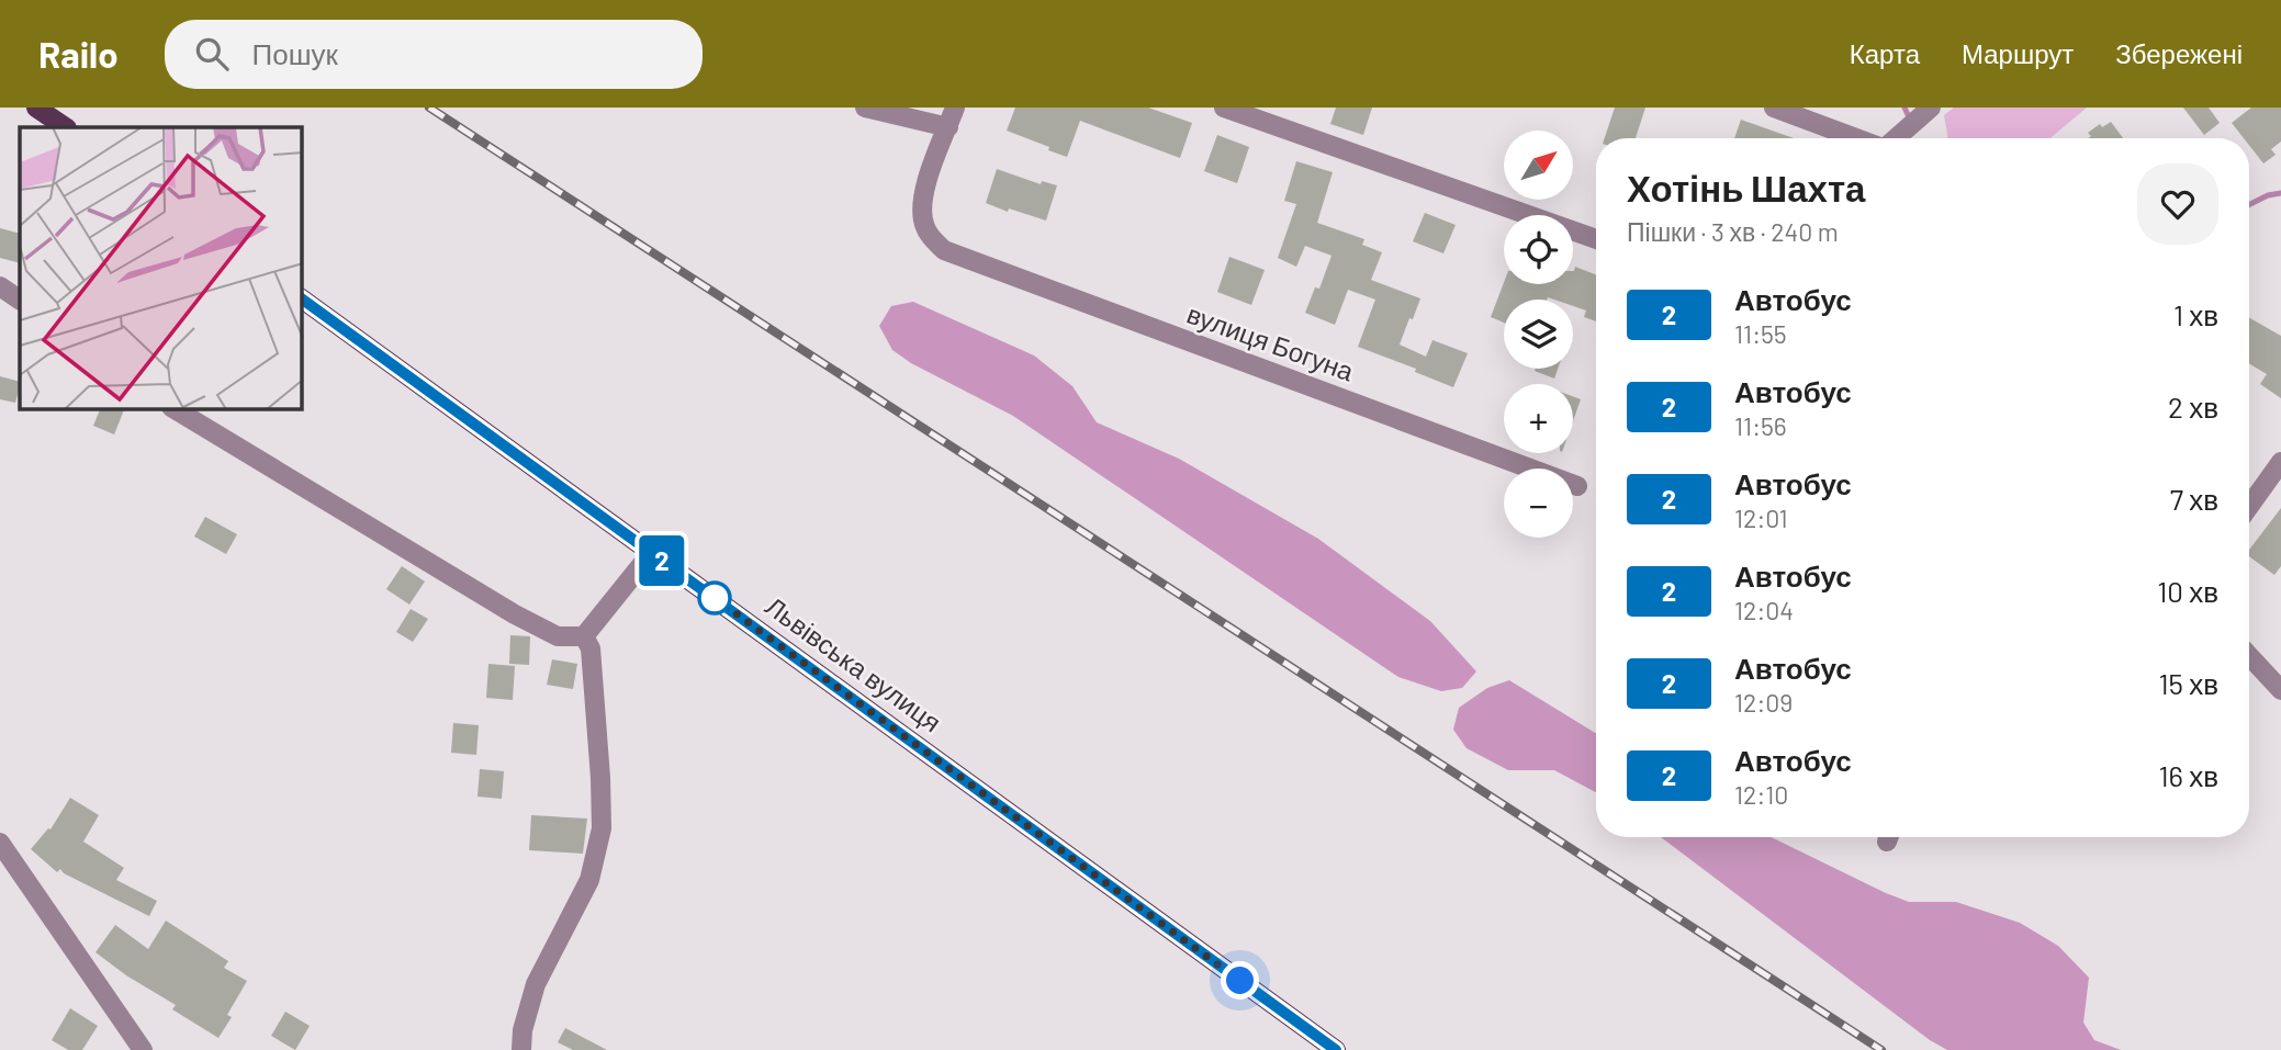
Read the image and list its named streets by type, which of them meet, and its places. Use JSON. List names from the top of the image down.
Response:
{
  "streets": {
    "main road": ["Львівська вулиця"],
    "street": ["вулиця Богуна"]
  },
  "lines": ["bus line 2"],
  "north": "top right",
  "page": {
    "header": "Railo",
    "search": "Пошук",
    "nav": ["Карта", "Маршрут", "Збережені"],
    "on_map": "2",
    "map_buttons": ["+", "−"],
    "heading": ["Хотінь Шахта", "Пішки · 3 хв · 240 m"],
    "list": [
      {
        "mark": "2",
        "name": "Автобус",
        "note": "11:55",
        "value": "1 хв"
      },
      {
        "mark": "2",
        "name": "Автобус",
        "note": "11:56",
        "value": "2 хв"
      },
      {
        "mark": "2",
        "name": "Автобус",
        "note": "12:01",
        "value": "7 хв"
      },
      {
        "mark": "2",
        "name": "Автобус",
        "note": "12:04",
        "value": "10 хв"
      },
      {
        "mark": "2",
        "name": "Автобус",
        "note": "12:09",
        "value": "15 хв"
      },
      {
        "mark": "2",
        "name": "Автобус",
        "note": "12:10",
        "value": "16 хв"
      }
    ]
  }
}
